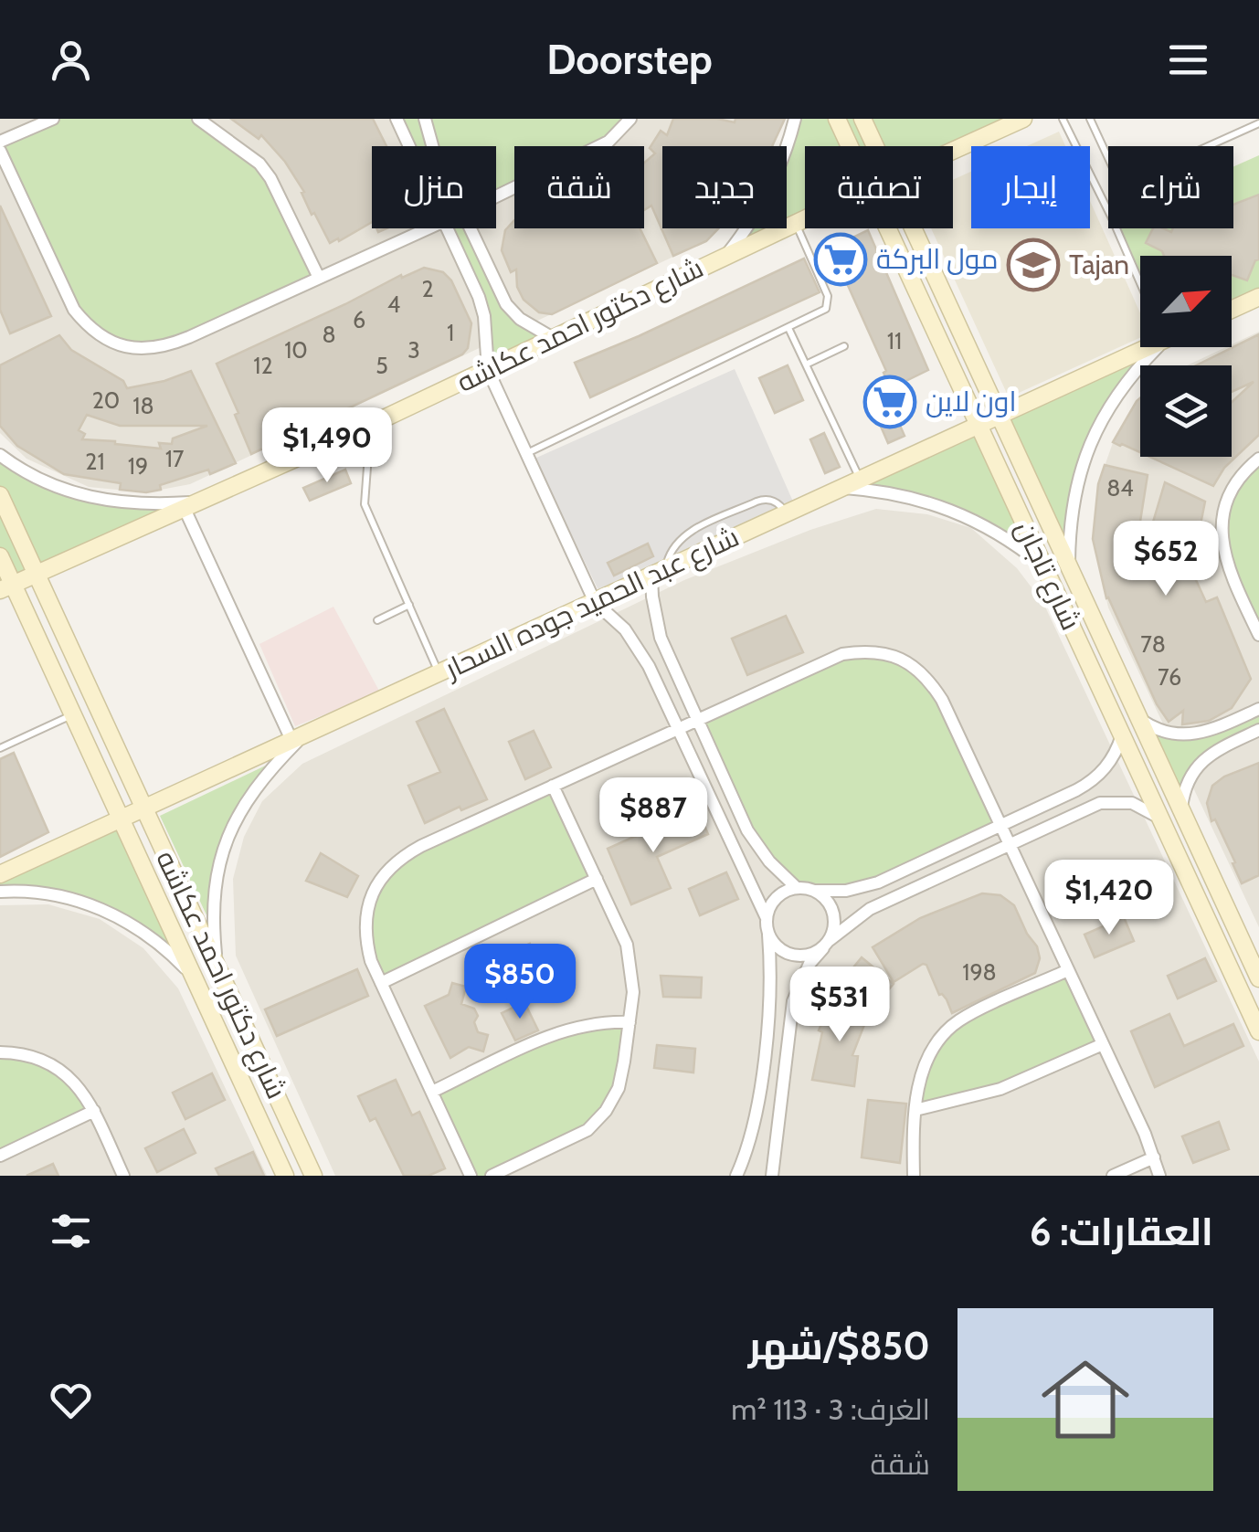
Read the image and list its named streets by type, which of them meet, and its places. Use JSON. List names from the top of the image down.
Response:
{
  "streets": {
    "street": ["شارع دكتور احمد عكاشه", "شارع تاجان", "شارع عبد الحميد جوده السحار"]
  },
  "crossings": [
    ["شارع دكتور احمد عكاشه", "شارع عبد الحميد جوده السحار"],
    ["شارع تاجان", "شارع عبد الحميد جوده السحار"]
  ],
  "places": {
    "supermarket": ["مول البركة", "اون لاين"],
    "school or university": ["Tajan"]
  },
  "house_numbers": [
    "2",
    "4",
    "6",
    "1",
    "8",
    "11",
    "10",
    "3",
    "12",
    "5",
    "20",
    "18",
    "17",
    "21",
    "19",
    "84",
    "78",
    "76",
    "198"
  ],
  "north": "top right",
  "page": {
    "header": "Doorstep",
    "chip": [
      "شراء",
      "إيجار",
      "تصفية",
      "جديد",
      "شقة",
      "منزل"
    ],
    "price": [
      "$1,490",
      "$652",
      "$887",
      "$1,420",
      "$850",
      "$531"
    ],
    "heading": "العقارات: 6",
    "list": [
      {
        "name": "$850/شهر",
        "note": "الغرف: 3 · 113 m² · شقة"
      }
    ]
  }
}
